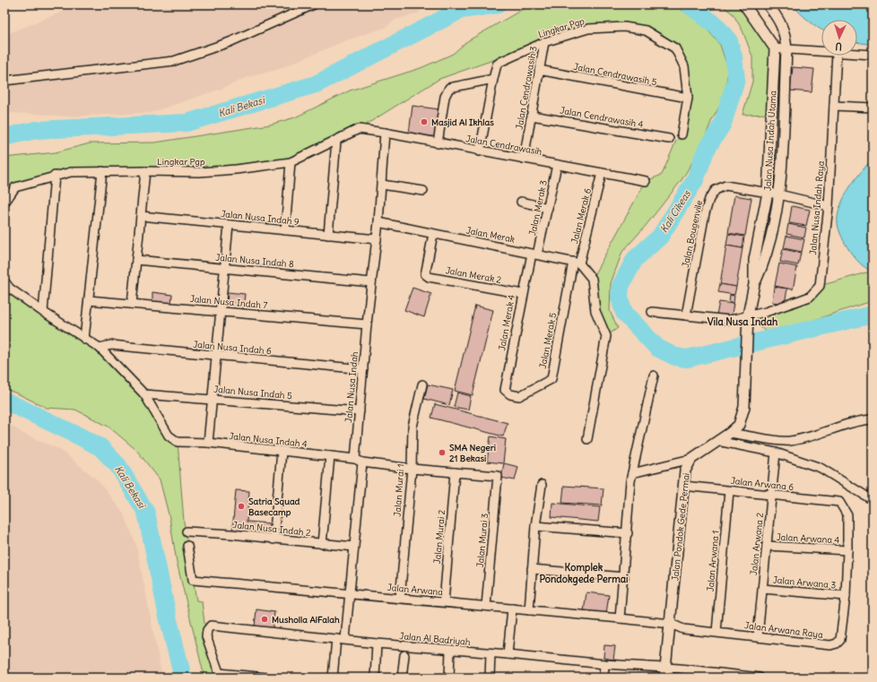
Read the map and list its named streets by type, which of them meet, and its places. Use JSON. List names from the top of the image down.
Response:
{
  "streets": {
    "street": [
      "Lingkar Pgp",
      "Jalan Cendrawasih 5",
      "Jalan Cendrawasih 3",
      "Jalan Cendrawasih 4",
      "Jalan Nusa Indah Utama",
      "Jalan Cendrawasih",
      "Jalan Merak 3",
      "Jalan Nusa Indah Raya",
      "Jalan Merak 6",
      "Jalan Nusa Indah 9",
      "Jalan Bougenvile",
      "Jalan Merak",
      "Jalan Nusa Indah 8",
      "Jalan Merak 2",
      "Jalan Nusa Indah 7",
      "Jalan Merak 4",
      "Jalan Merak 5",
      "Jalan Nusa Indah 6",
      "Jalan Nusa Indah",
      "Jalan Nusa Indah 5",
      "Jalan Nusa Indah 4",
      "Jalan Arwana 6",
      "Jalan Murai 1",
      "Jalan Pondok Gede Permai",
      "Jalan Nusa Indah 2",
      "Jalan Murai 2",
      "Jalan Arwana 4",
      "Jalan Murai 3",
      "Jalan Arwana 2",
      "Jalan Arwana 1",
      "Jalan Arwana 3",
      "Jalan Arwana",
      "Jalan Arwana Raya",
      "Jalan Al Badriyah"
    ]
  },
  "crossings": [
    ["Lingkar Pgp", "Jalan Cendrawasih 5"],
    ["Lingkar Pgp", "Jalan Cendrawasih 3"],
    ["Lingkar Pgp", "Jalan Cendrawasih"],
    ["Jalan Cendrawasih 5", "Jalan Cendrawasih 3"],
    ["Jalan Cendrawasih 3", "Jalan Cendrawasih 4"],
    ["Jalan Cendrawasih 3", "Jalan Cendrawasih"],
    ["Jalan Nusa Indah Utama", "Jalan Nusa Indah Raya"],
    ["Jalan Nusa Indah Utama", "Jalan Bougenvile"],
    ["Jalan Cendrawasih", "Jalan Merak 3"],
    ["Jalan Cendrawasih", "Jalan Merak 6"],
    ["Jalan Cendrawasih", "Jalan Nusa Indah"],
    ["Jalan Merak 3", "Jalan Merak"],
    ["Jalan Merak 3", "Jalan Merak 4"],
    ["Jalan Nusa Indah Raya", "Jalan Bougenvile"],
    ["Jalan Merak 6", "Jalan Merak"],
    ["Jalan Merak 6", "Jalan Merak 5"],
    ["Jalan Nusa Indah 9", "Jalan Nusa Indah"],
    ["Jalan Merak", "Jalan Merak 2"],
    ["Jalan Merak", "Jalan Merak 4"],
    ["Jalan Merak", "Jalan Merak 5"],
    ["Jalan Merak", "Jalan Nusa Indah"],
    ["Jalan Nusa Indah 8", "Jalan Nusa Indah"],
    ["Jalan Merak 2", "Jalan Merak 4"],
    ["Jalan Nusa Indah 7", "Jalan Nusa Indah"],
    ["Jalan Merak 4", "Jalan Merak 5"],
    ["Jalan Nusa Indah 6", "Jalan Nusa Indah"],
    ["Jalan Nusa Indah", "Jalan Nusa Indah 5"],
    ["Jalan Nusa Indah", "Jalan Nusa Indah 4"],
    ["Jalan Nusa Indah", "Jalan Nusa Indah 2"],
    ["Jalan Nusa Indah", "Jalan Arwana"],
    ["Jalan Nusa Indah", "Jalan Al Badriyah"],
    ["Jalan Nusa Indah 5", "Jalan Nusa Indah 4"],
    ["Jalan Nusa Indah 4", "Jalan Murai 1"],
    ["Jalan Nusa Indah 4", "Jalan Murai 2"],
    ["Jalan Nusa Indah 4", "Jalan Murai 3"],
    ["Jalan Arwana 6", "Jalan Pondok Gede Permai"],
    ["Jalan Arwana 6", "Jalan Arwana 2"],
    ["Jalan Arwana 6", "Jalan Arwana 1"],
    ["Jalan Arwana 6", "Jalan Arwana Raya"],
    ["Jalan Murai 1", "Jalan Arwana"],
    ["Jalan Pondok Gede Permai", "Jalan Arwana"],
    ["Jalan Pondok Gede Permai", "Jalan Arwana Raya"],
    ["Jalan Pondok Gede Permai", "Jalan Al Badriyah"],
    ["Jalan Murai 2", "Jalan Arwana"],
    ["Jalan Arwana 4", "Jalan Arwana 2"],
    ["Jalan Arwana 4", "Jalan Arwana Raya"],
    ["Jalan Murai 3", "Jalan Arwana"],
    ["Jalan Arwana 2", "Jalan Arwana 3"],
    ["Jalan Arwana 2", "Jalan Arwana Raya"],
    ["Jalan Arwana 1", "Jalan Arwana Raya"],
    ["Jalan Arwana 3", "Jalan Arwana Raya"],
    ["Jalan Arwana", "Jalan Arwana Raya"]
  ],
  "districts": ["Vila Nusa Indah", "Komplek Pondokgede Permai"],
  "water": ["Kali Bekasi", "Kali Cikeas"],
  "places": [
    "Masjid Al Ikhlas",
    "SMA Negeri 21 Bekasi",
    "Satria Squad Basecamp",
    "Musholla AlFalah"
  ],
  "north": "bottom"
}
